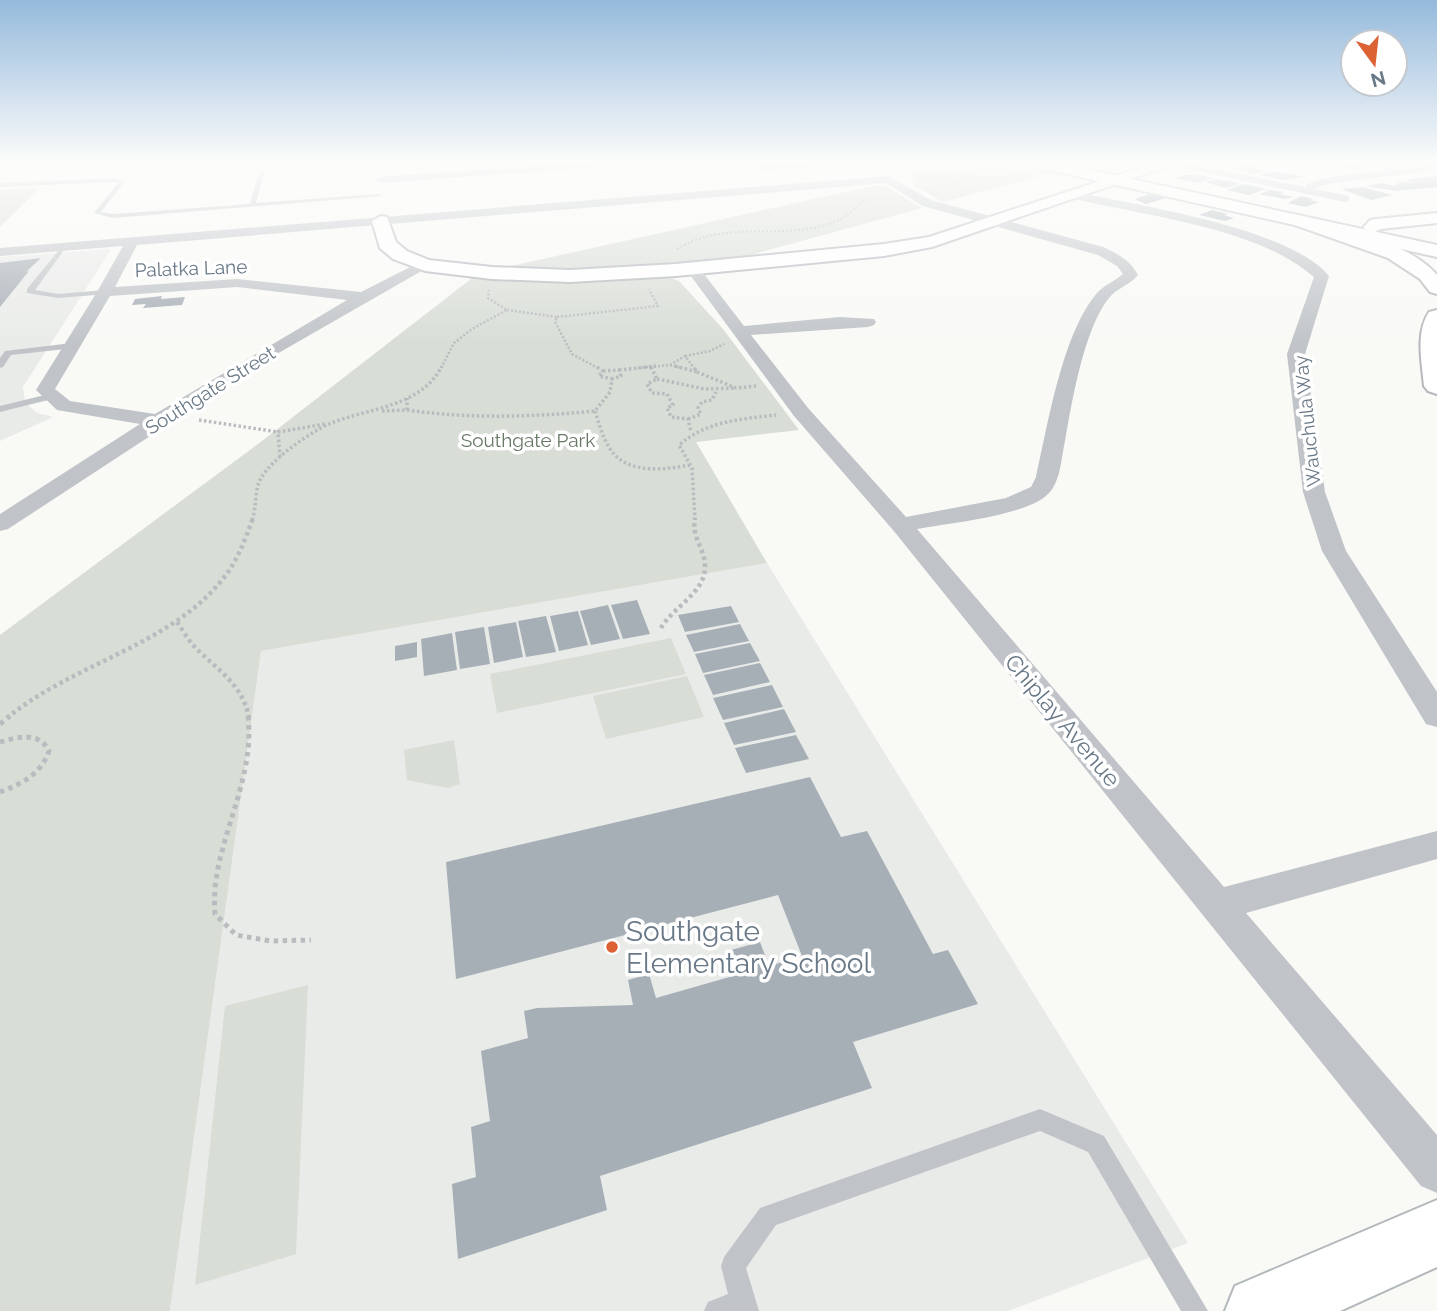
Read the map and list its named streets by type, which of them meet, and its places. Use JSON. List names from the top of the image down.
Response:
{
  "streets": {
    "street": [
      "Palatka Lane",
      "Southgate Street",
      "Wauchula Way",
      "Chiplay Avenue"
    ]
  },
  "crossings": [
    ["Palatka Lane", "Southgate Street"]
  ],
  "parks": ["Southgate Park"],
  "places": ["Southgate Elementary School"],
  "north": "bottom"
}
